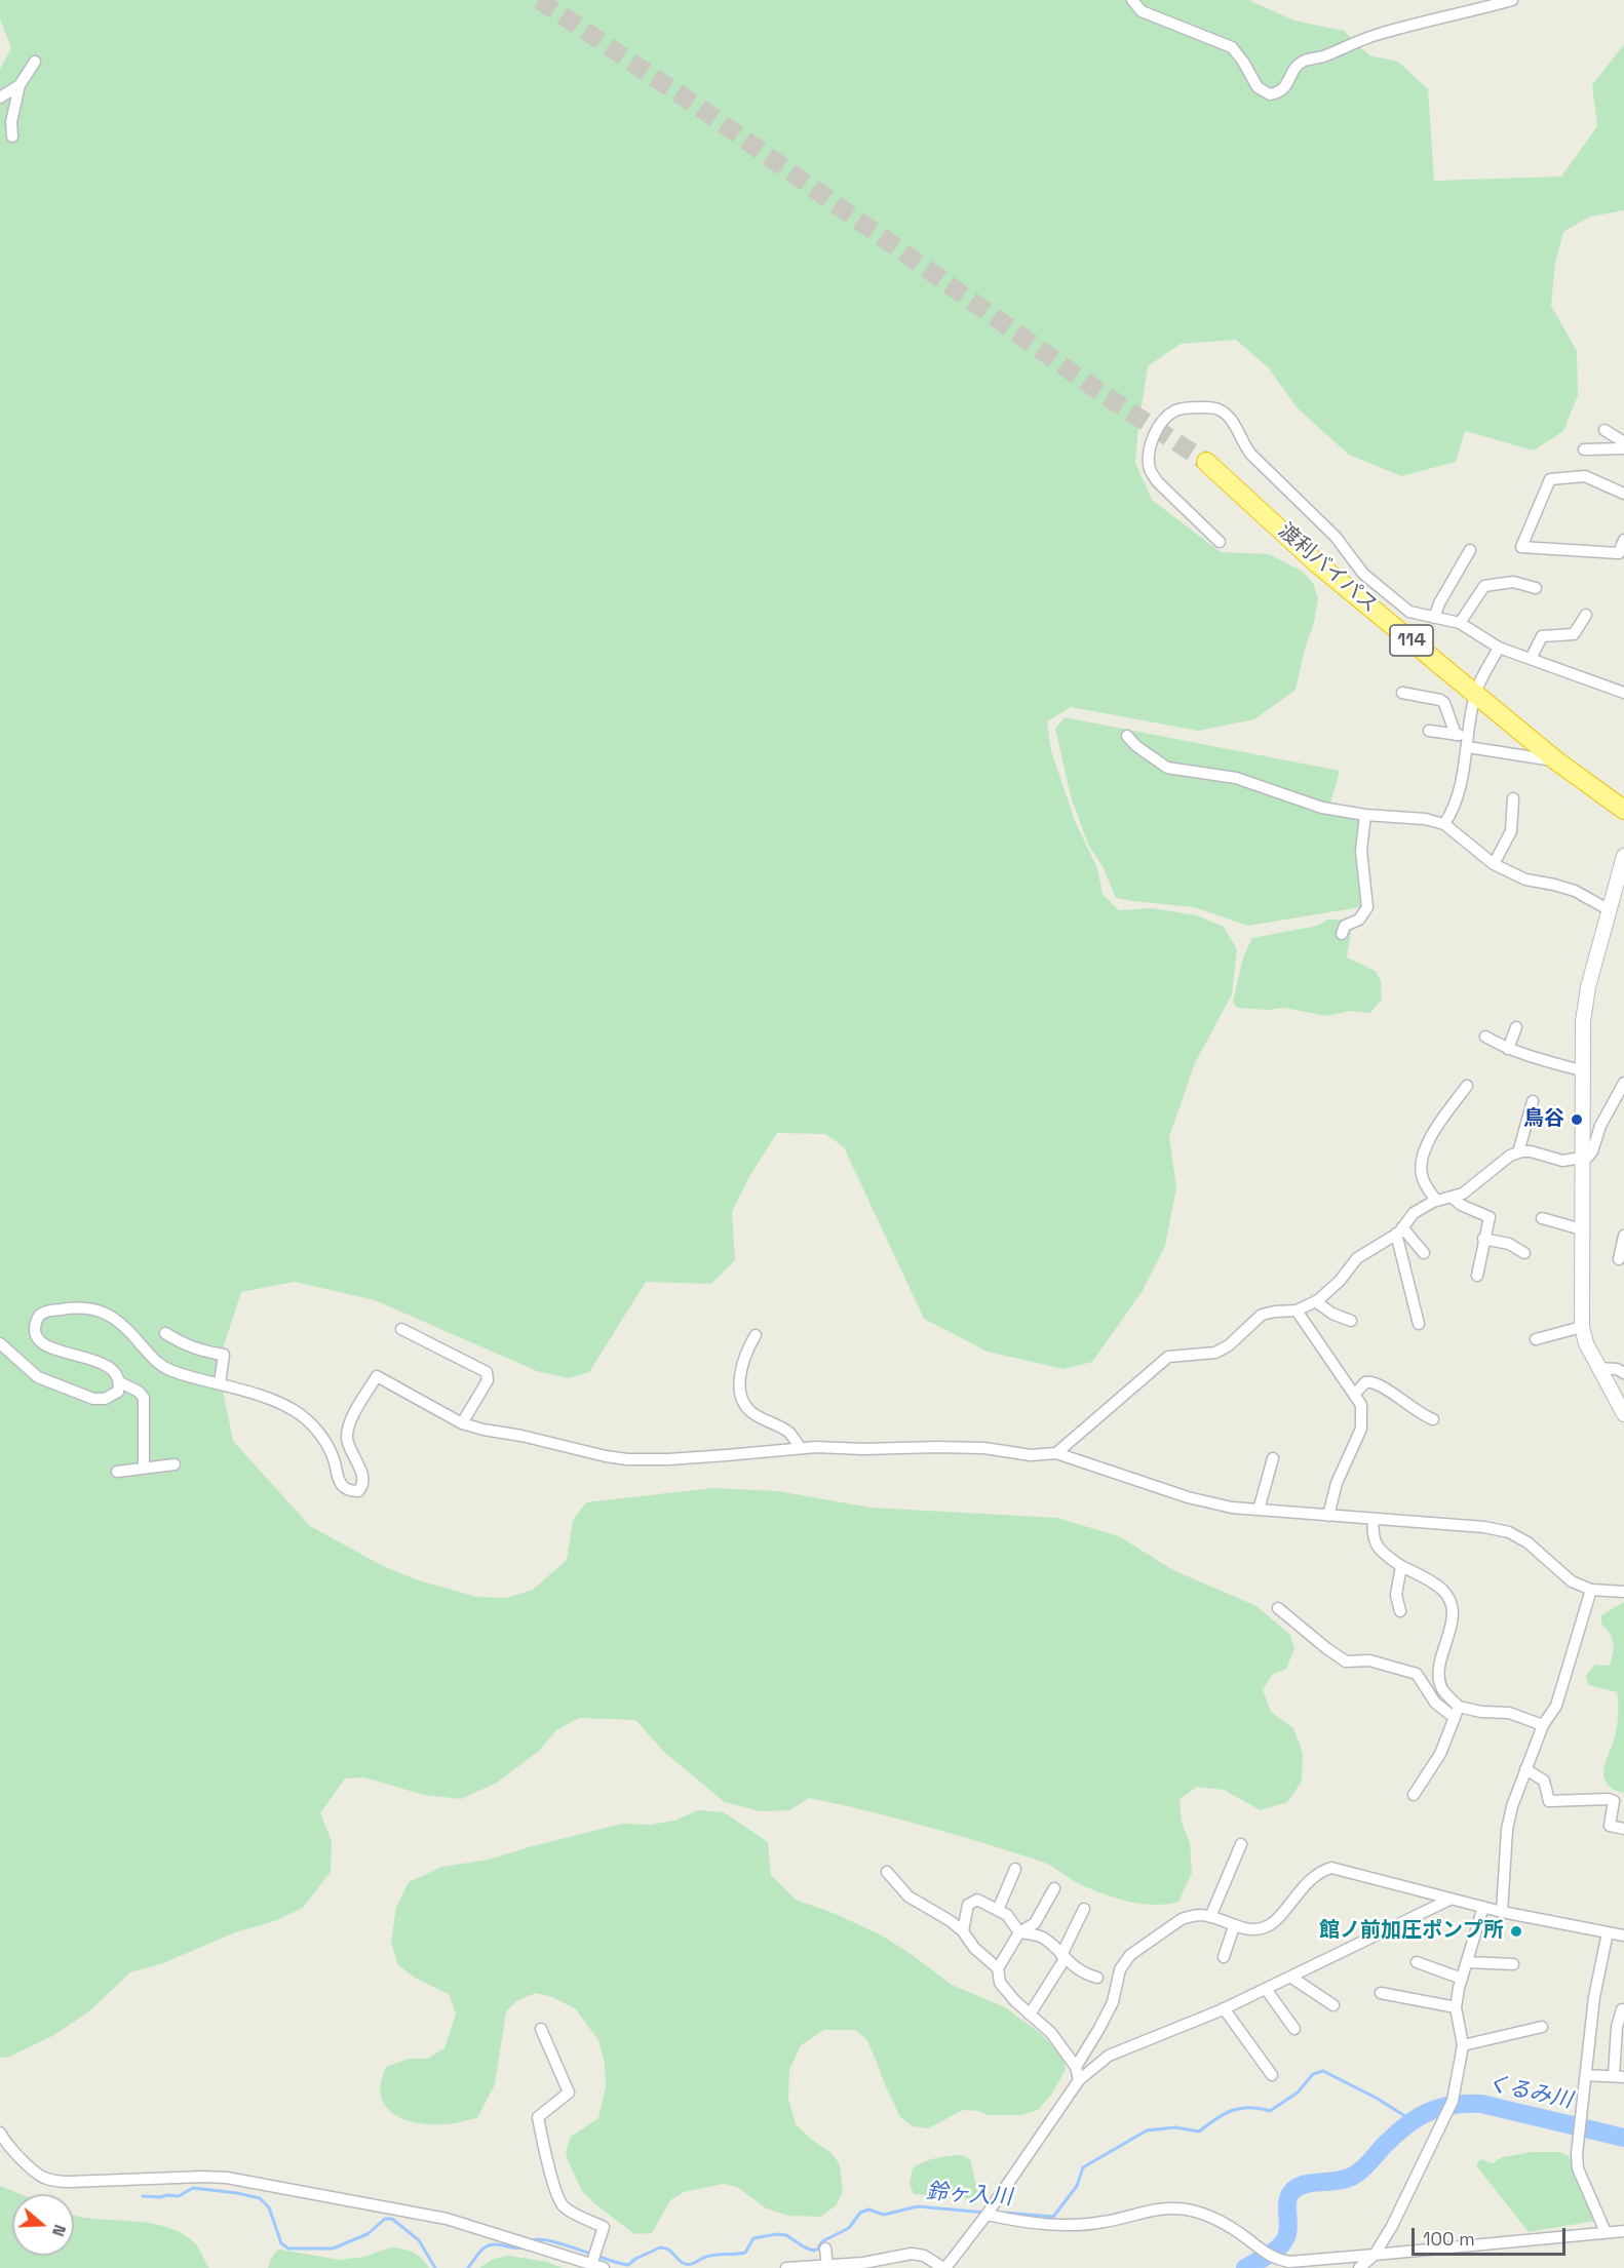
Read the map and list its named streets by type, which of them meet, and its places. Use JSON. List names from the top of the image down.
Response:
{
  "streets": {
    "highway": ["渡利バイパス", "114"]
  },
  "water": ["くるみ川", "鈴ヶ入川"],
  "places": ["鳥谷", "館ノ前加圧ポンプ所"],
  "scale_bar": "100 m",
  "north": "right"
}
